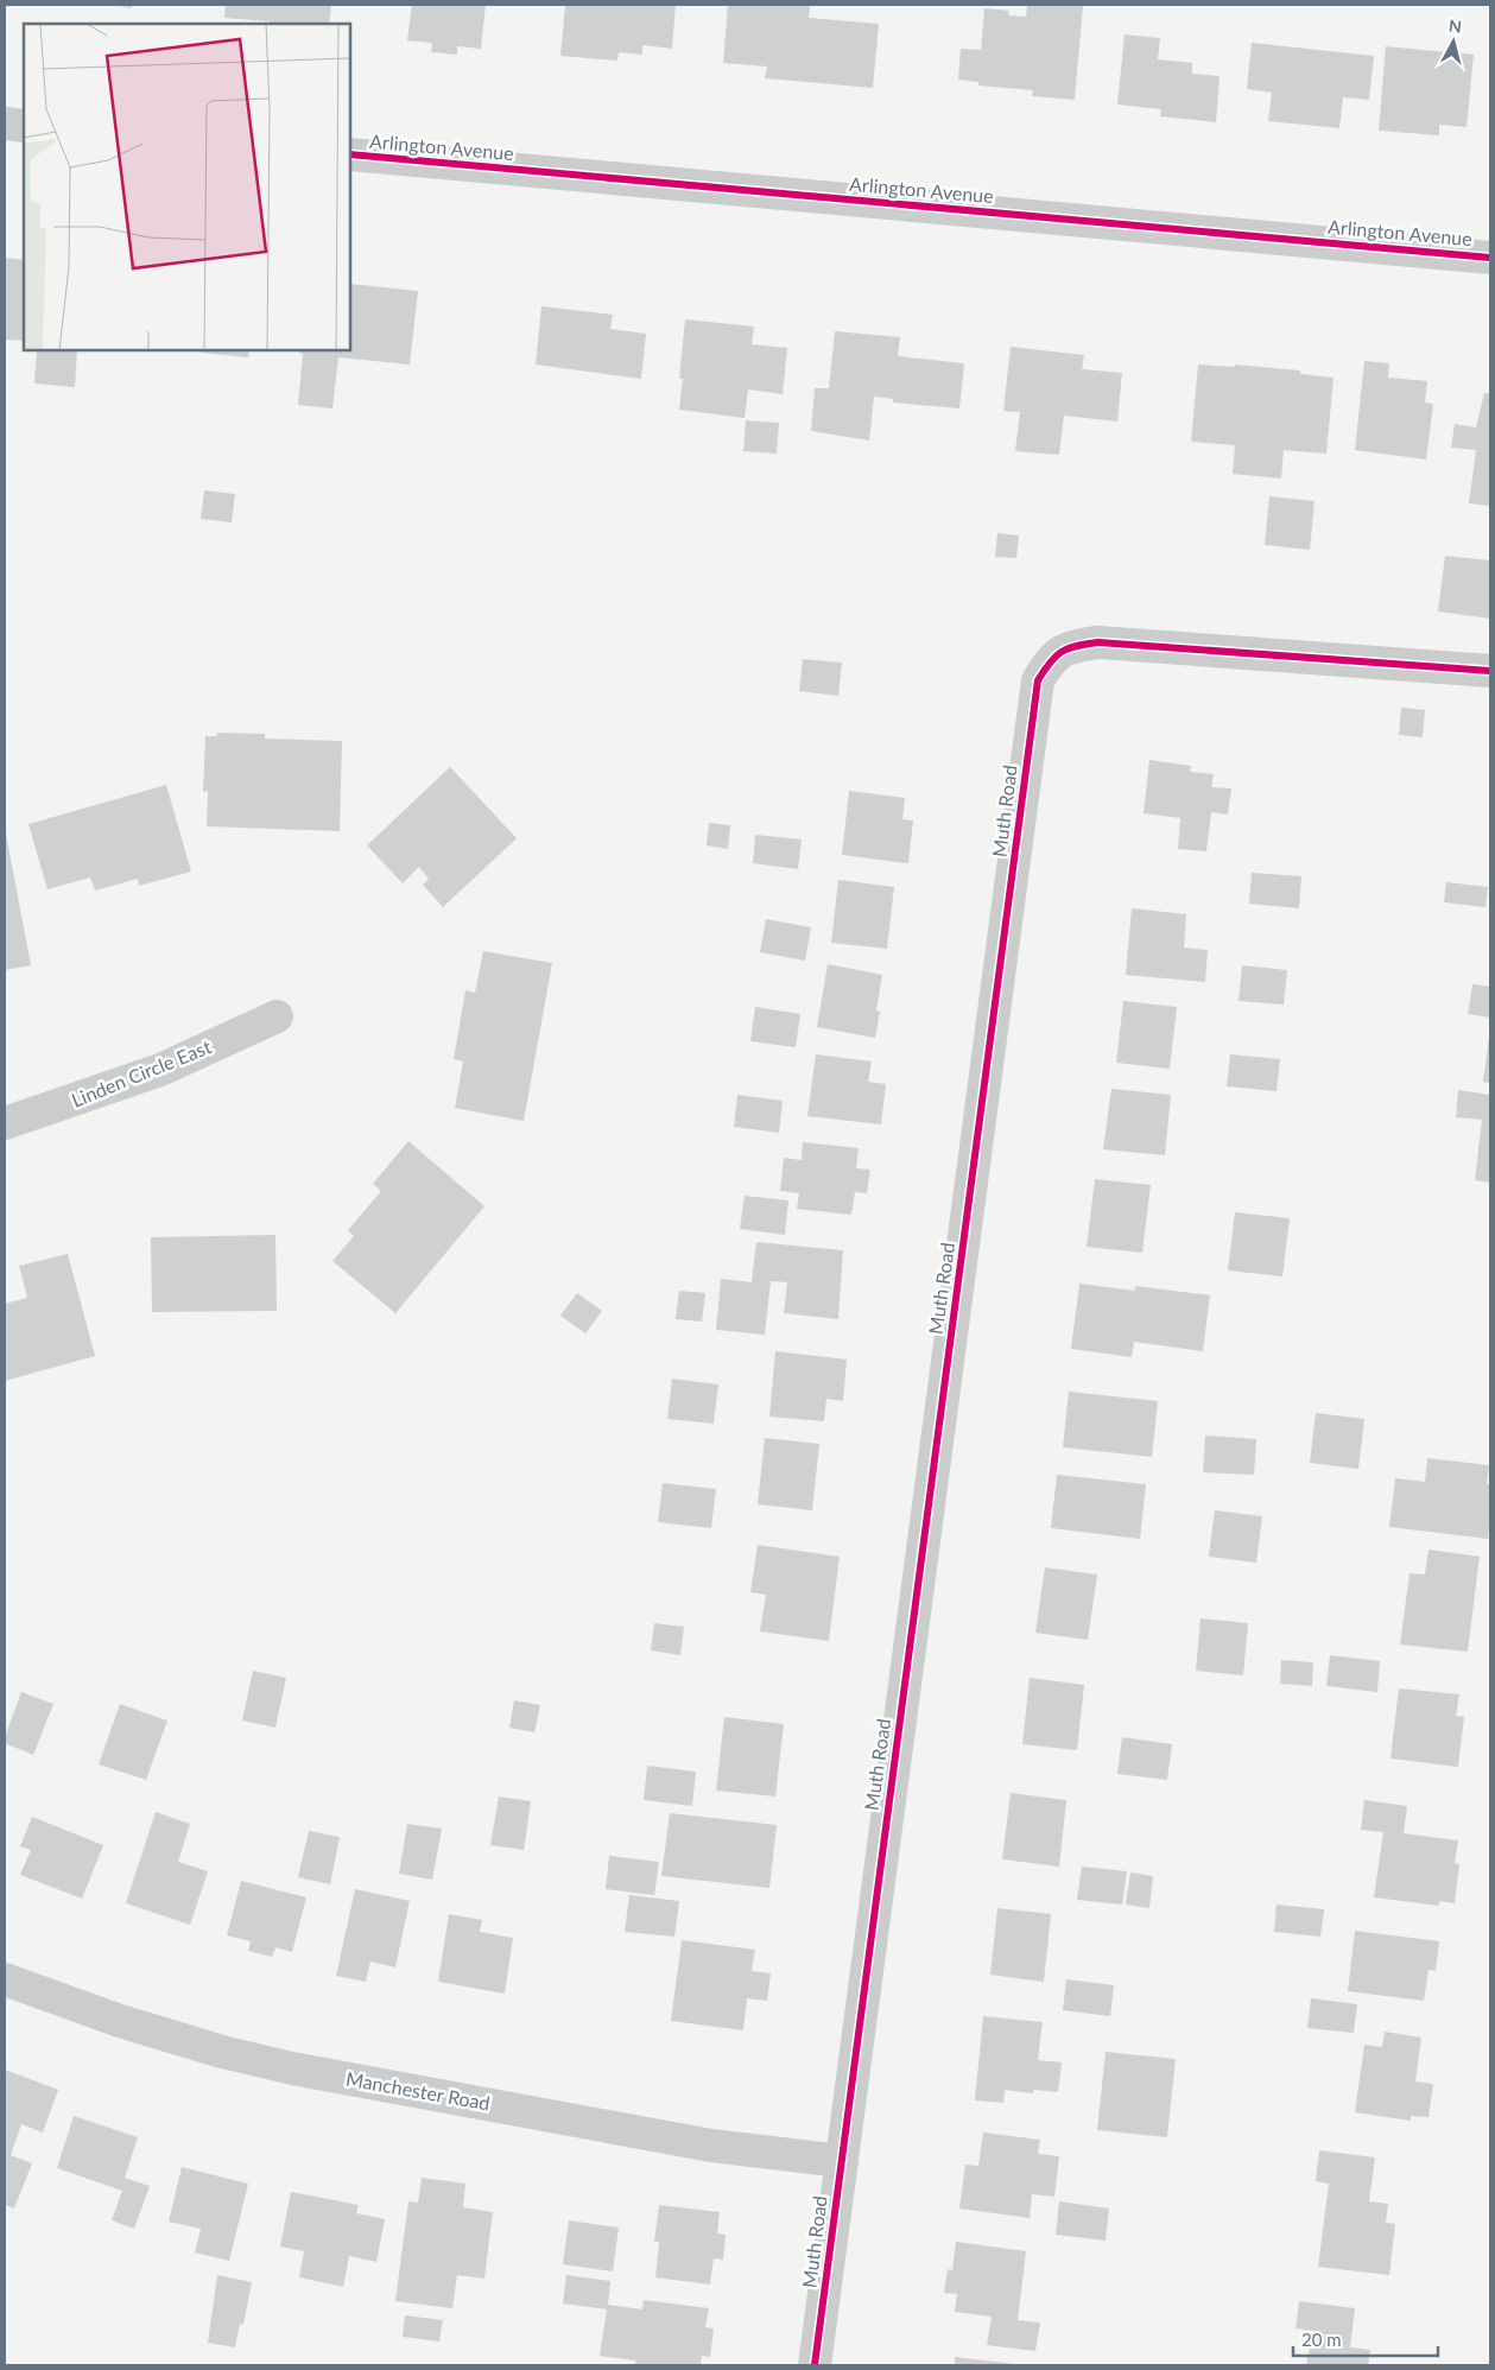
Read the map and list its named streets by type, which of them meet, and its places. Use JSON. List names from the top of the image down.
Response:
{
  "streets": {
    "street": [
      "Arlington Avenue",
      "Muth Road",
      "Linden Circle East",
      "Manchester Road"
    ]
  },
  "crossings": [
    ["Muth Road", "Manchester Road"]
  ],
  "scale_bar": "20 m",
  "north": "top"
}
